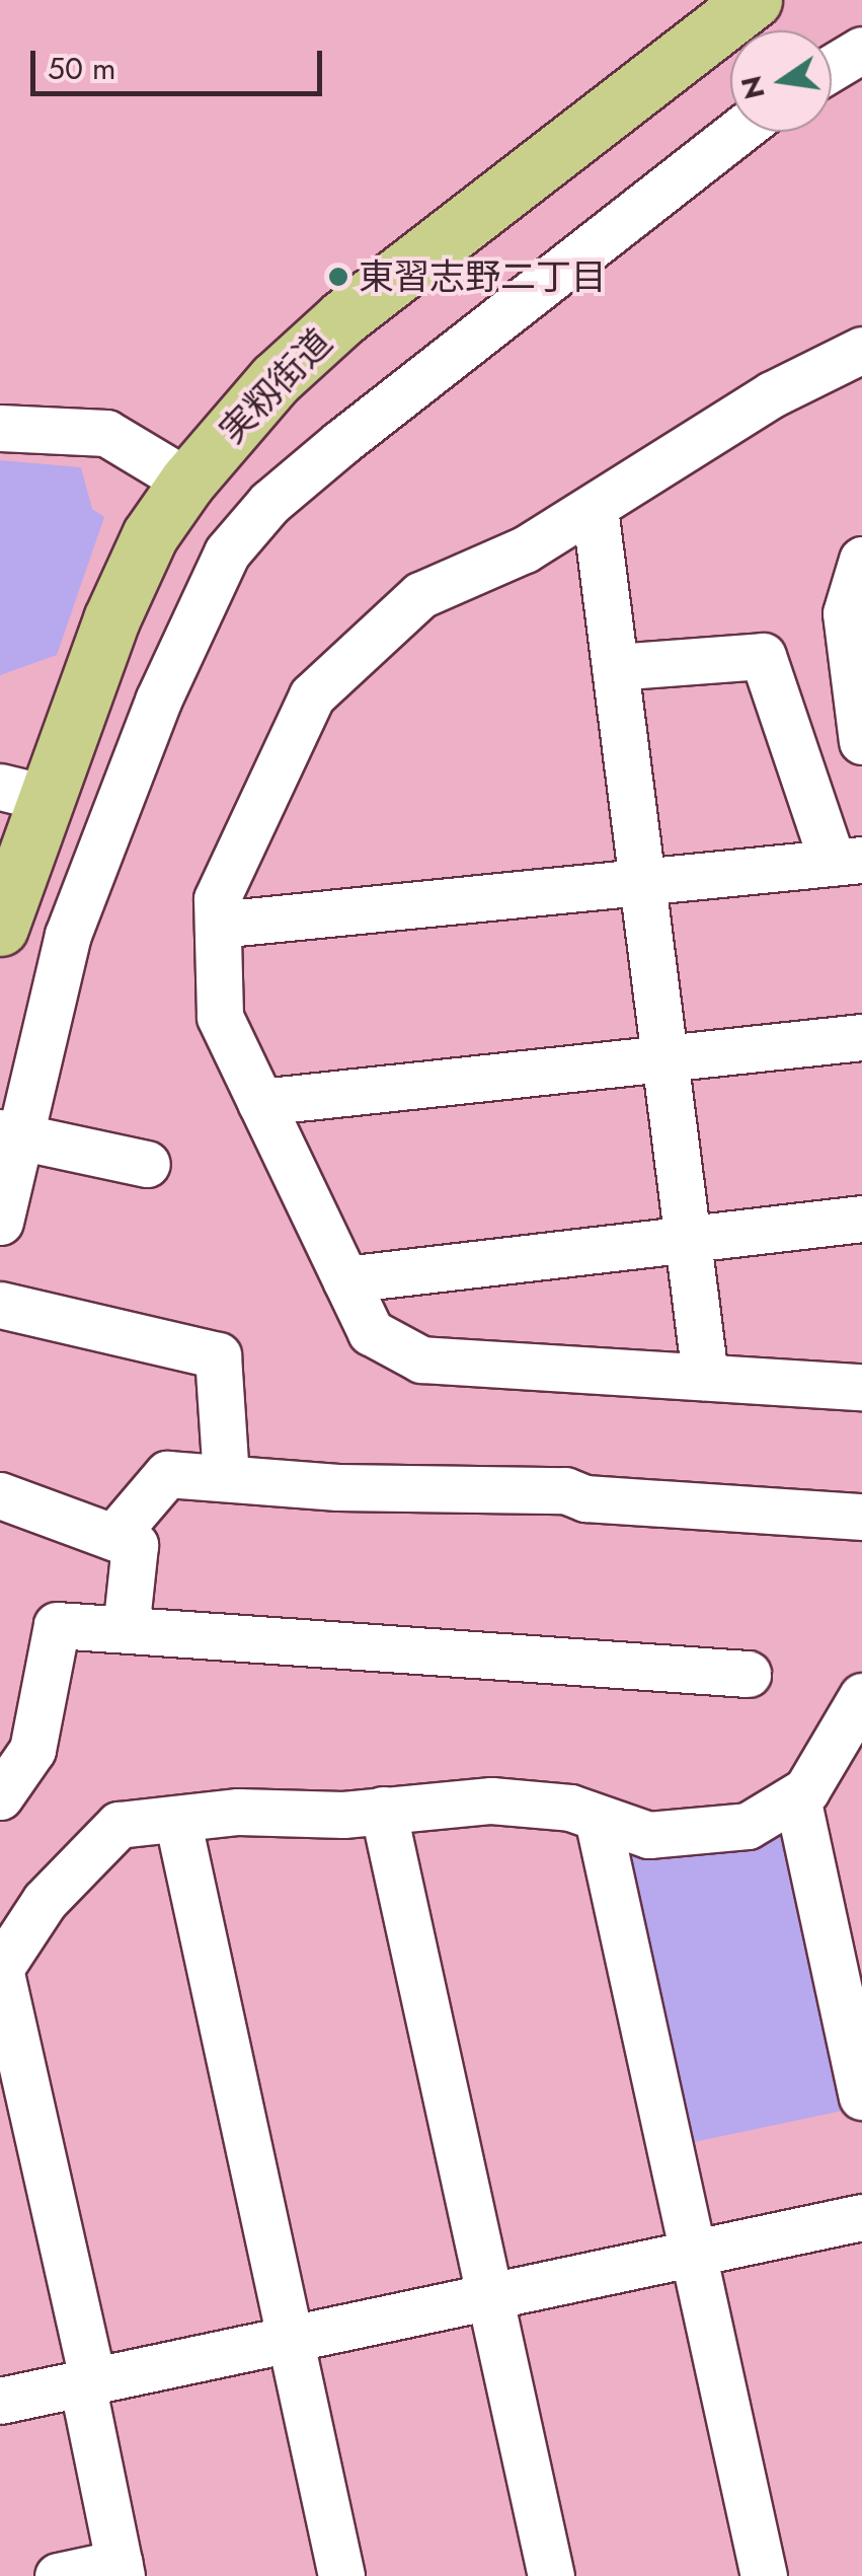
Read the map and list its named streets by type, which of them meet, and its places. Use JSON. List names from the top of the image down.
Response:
{
  "streets": {
    "main road": ["実籾街道"]
  },
  "places": ["東習志野二丁目"],
  "scale_bar": "50 m",
  "north": "left"
}
